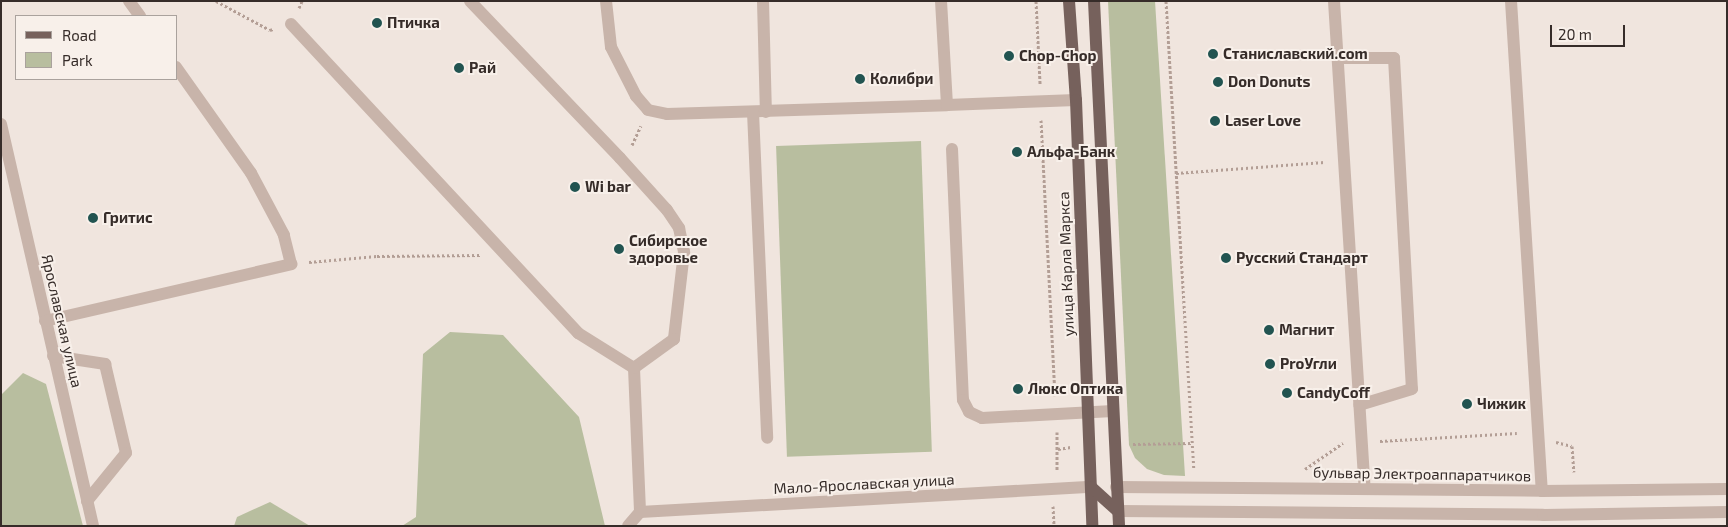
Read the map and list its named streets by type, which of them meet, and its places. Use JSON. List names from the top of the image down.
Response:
{
  "streets": {
    "main road": ["улица Карла Маркса"],
    "street": ["Ярославская улица", "бульвар Электроаппаратчиков", "Мало-Ярославская улица"]
  },
  "crossings": [
    ["улица Карла Маркса", "Мало-Ярославская улица"]
  ],
  "places": [
    "Птичка",
    "Станиславский.com",
    "Chop-Chop",
    "Рай",
    "Колибри",
    "Don Donuts",
    "Laser Love",
    "Альфа-Банк",
    "Wi bar",
    "Гритис",
    "Сибирское здоровье",
    "Русский Стандарт",
    "Магнит",
    "ProУгли",
    "Люкс Оптика",
    "CandyCoff",
    "Чижик"
  ],
  "legend": ["Road", "Park"],
  "scale_bar": "20 m"
}
